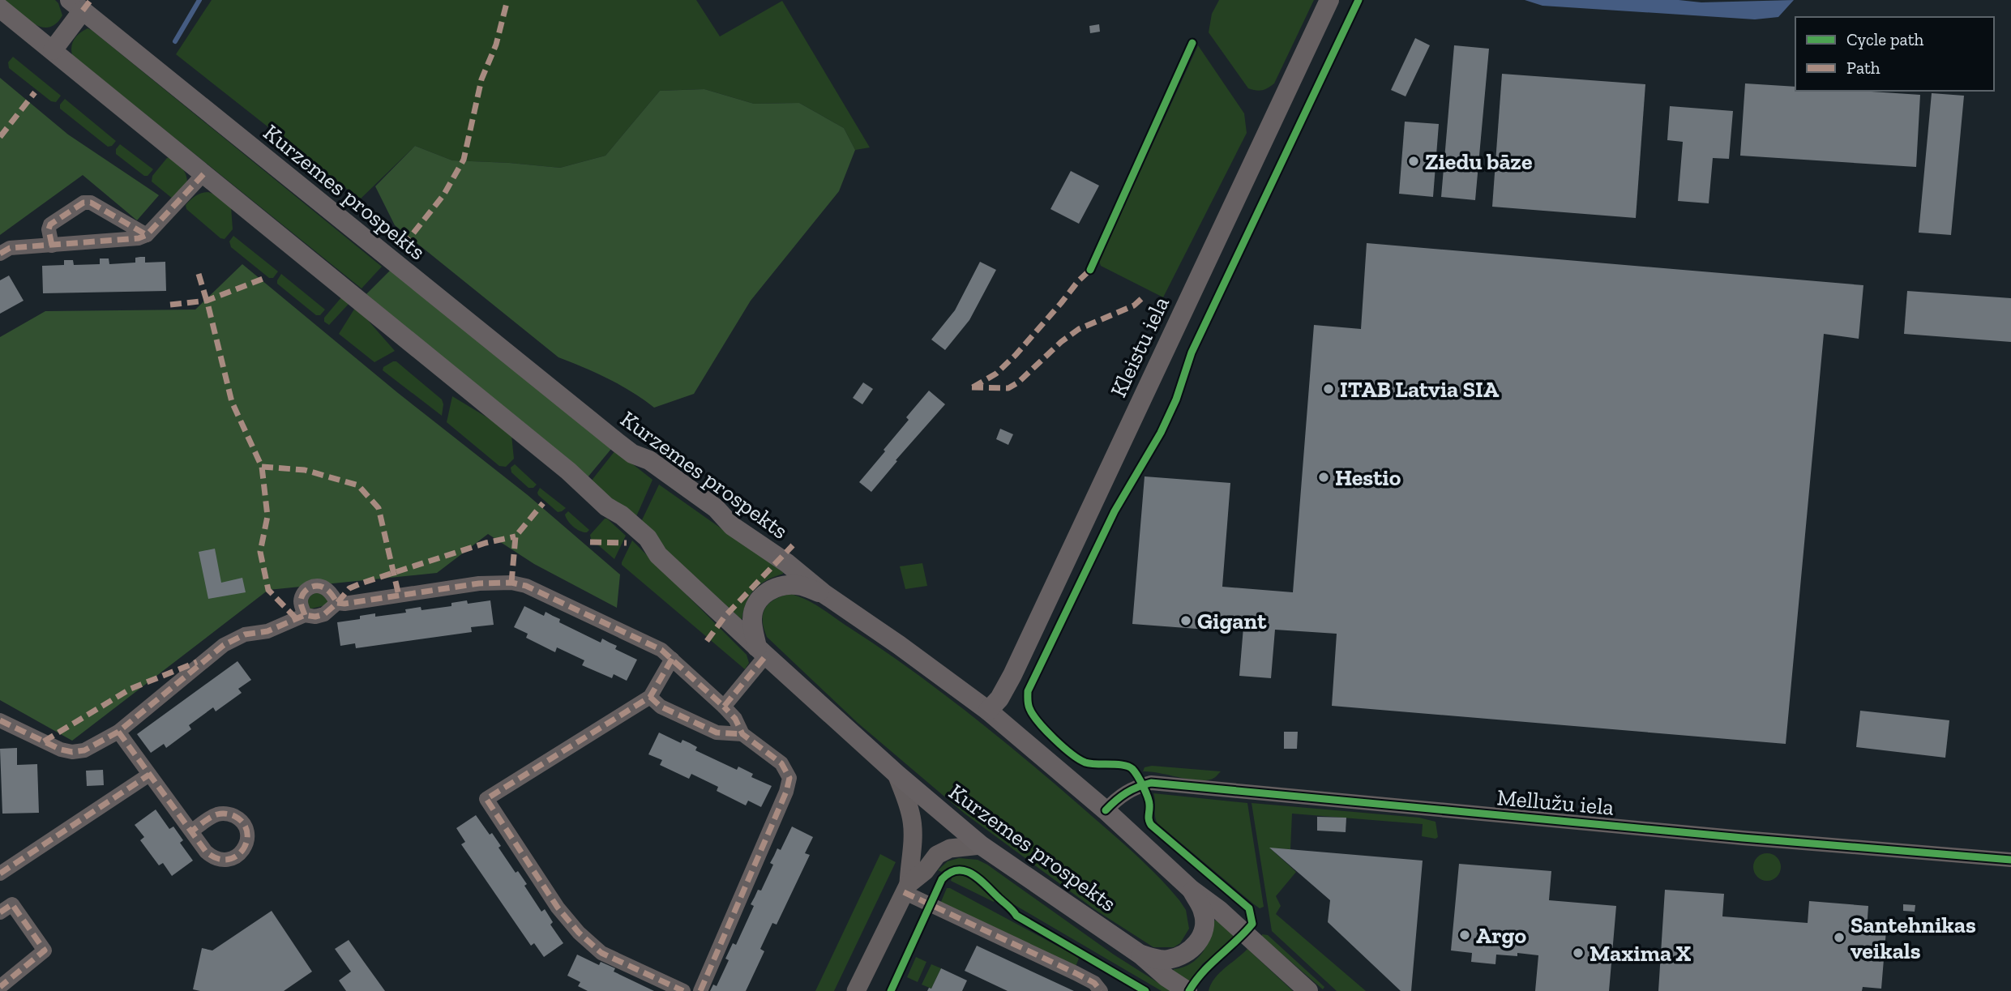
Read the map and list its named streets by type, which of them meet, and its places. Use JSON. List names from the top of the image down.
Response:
{
  "streets": {
    "main road": ["Kurzemes prospekts", "Kleistu iela"],
    "street": ["Mellužu iela"]
  },
  "crossings": [
    ["Kurzemes prospekts", "Kleistu iela"],
    ["Kurzemes prospekts", "Mellužu iela"]
  ],
  "places": [
    "Ziedu bāze",
    "ITAB Latvia SIA",
    "Hestio",
    "Gigant",
    "Argo",
    "Santehnikas veikals",
    "Maxima X"
  ],
  "legend": ["Cycle path", "Path"]
}
